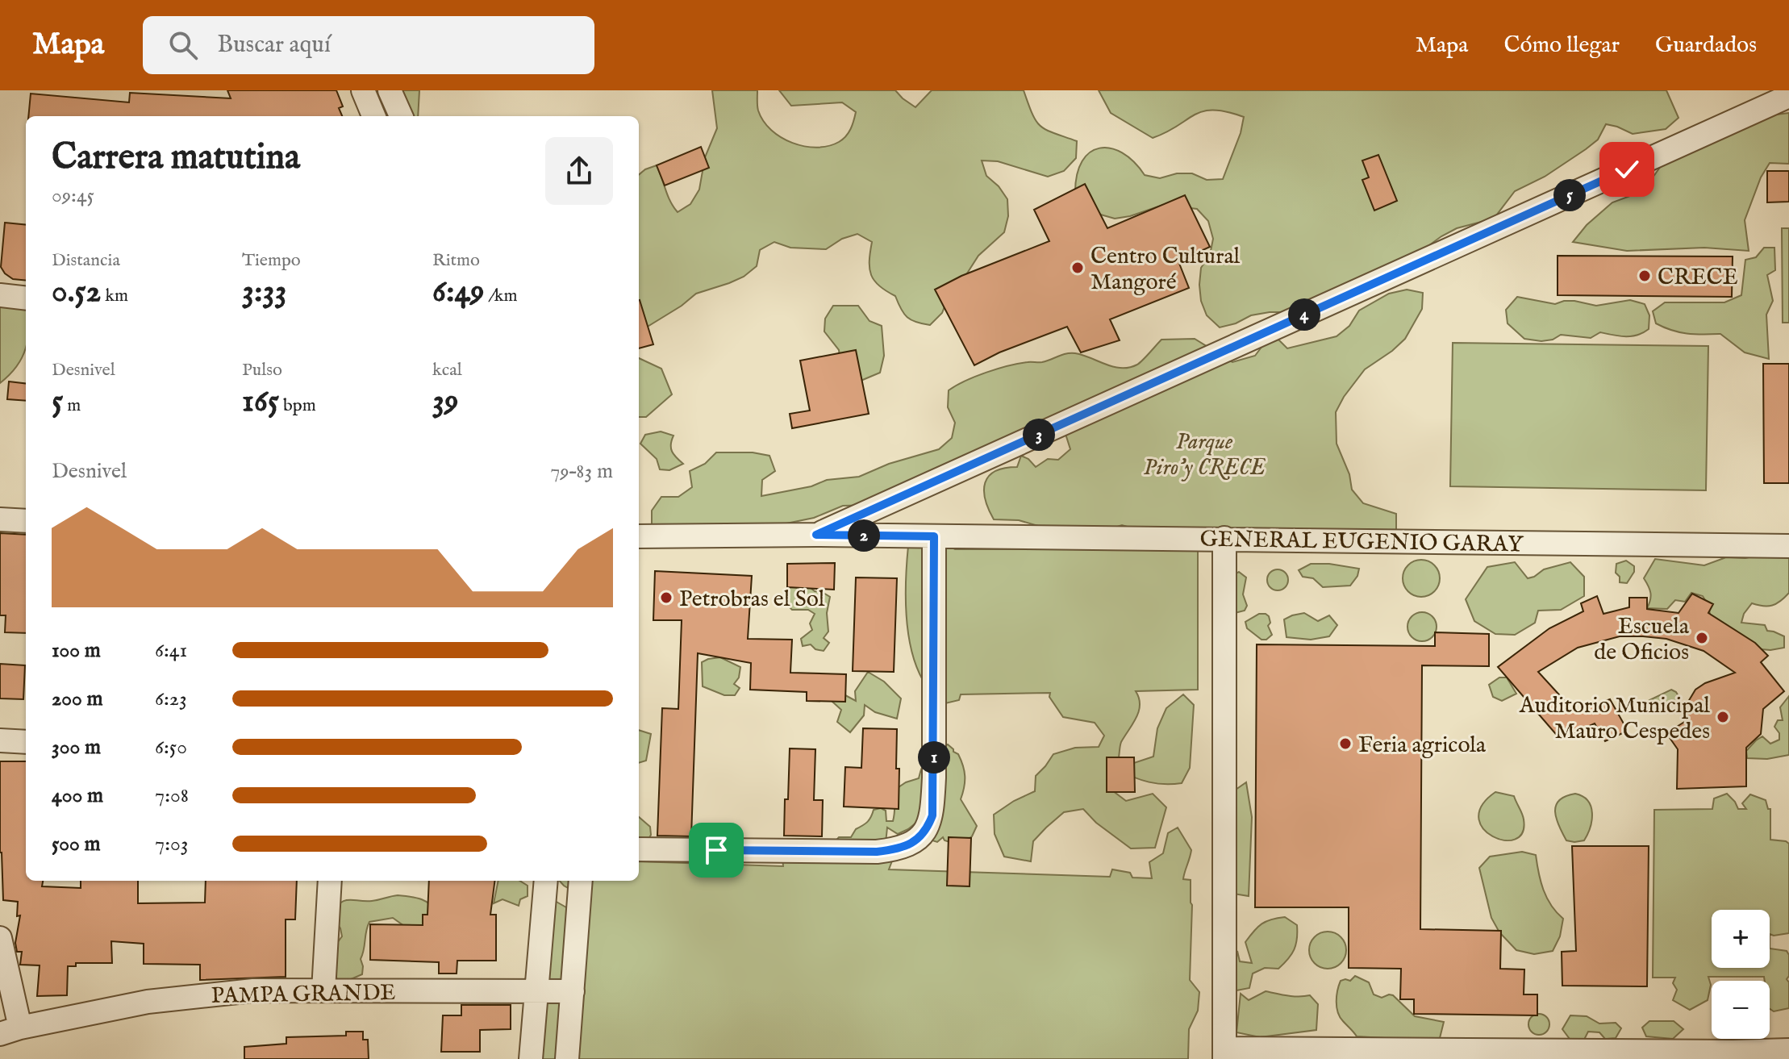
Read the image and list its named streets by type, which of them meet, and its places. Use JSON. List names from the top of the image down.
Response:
{
  "streets": {
    "street": ["GENERAL EUGENIO GARAY", "PAMPA GRANDE"]
  },
  "parks": ["Parque Piro'y CRECE"],
  "places": [
    "Centro Cultural Mangoré",
    "CRECE",
    "Petrobras el Sol",
    "Escuela de Oficios",
    "Auditorio Municipal Mauro Cespedes",
    "Feria agricola"
  ],
  "page": {
    "header": "Mapa",
    "search": "Buscar aquí",
    "nav": ["Mapa", "Cómo llegar", "Guardados"],
    "heading": ["Carrera matutina", "09:45"],
    "pins": [
      "5",
      "4",
      "3",
      "2",
      "1"
    ],
    "stats": [
      ["Distancia", "0.52 km"],
      ["Tiempo", "3:33"],
      ["Ritmo", "6:49 /km"],
      ["Desnivel", "5 m"],
      ["Pulso", "165 bpm"],
      ["kcal", "39"]
    ],
    "chart": ["Desnivel", "79–83 m"],
    "list": [
      {
        "name": "100 m",
        "note": "6:41"
      },
      {
        "name": "200 m",
        "note": "6:23"
      },
      {
        "name": "300 m",
        "note": "6:50"
      },
      {
        "name": "400 m",
        "note": "7:08"
      },
      {
        "name": "500 m",
        "note": "7:03"
      }
    ],
    "map_buttons": ["+", "−"]
  }
}
